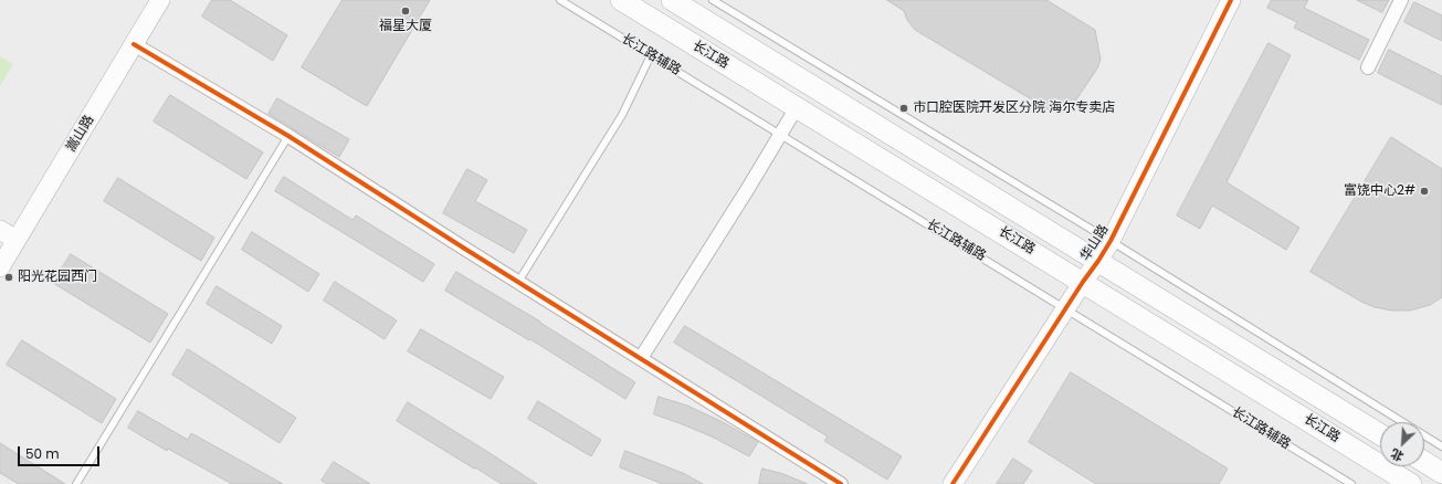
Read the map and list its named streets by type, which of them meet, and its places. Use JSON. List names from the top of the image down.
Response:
{
  "streets": {
    "main road": ["长江路"],
    "street": ["嵩山路", "华山路"],
    "lane": ["长江路辅路"]
  },
  "crossings": [
    ["长江路辅路", "华山路"],
    ["长江路", "华山路"]
  ],
  "places": [
    "福星大厦",
    "市口腔医院开发区分院 海尔专卖店",
    "富饶中心2#",
    "阳光花园西门"
  ],
  "scale_bar": "50 m",
  "north": "bottom left"
}
